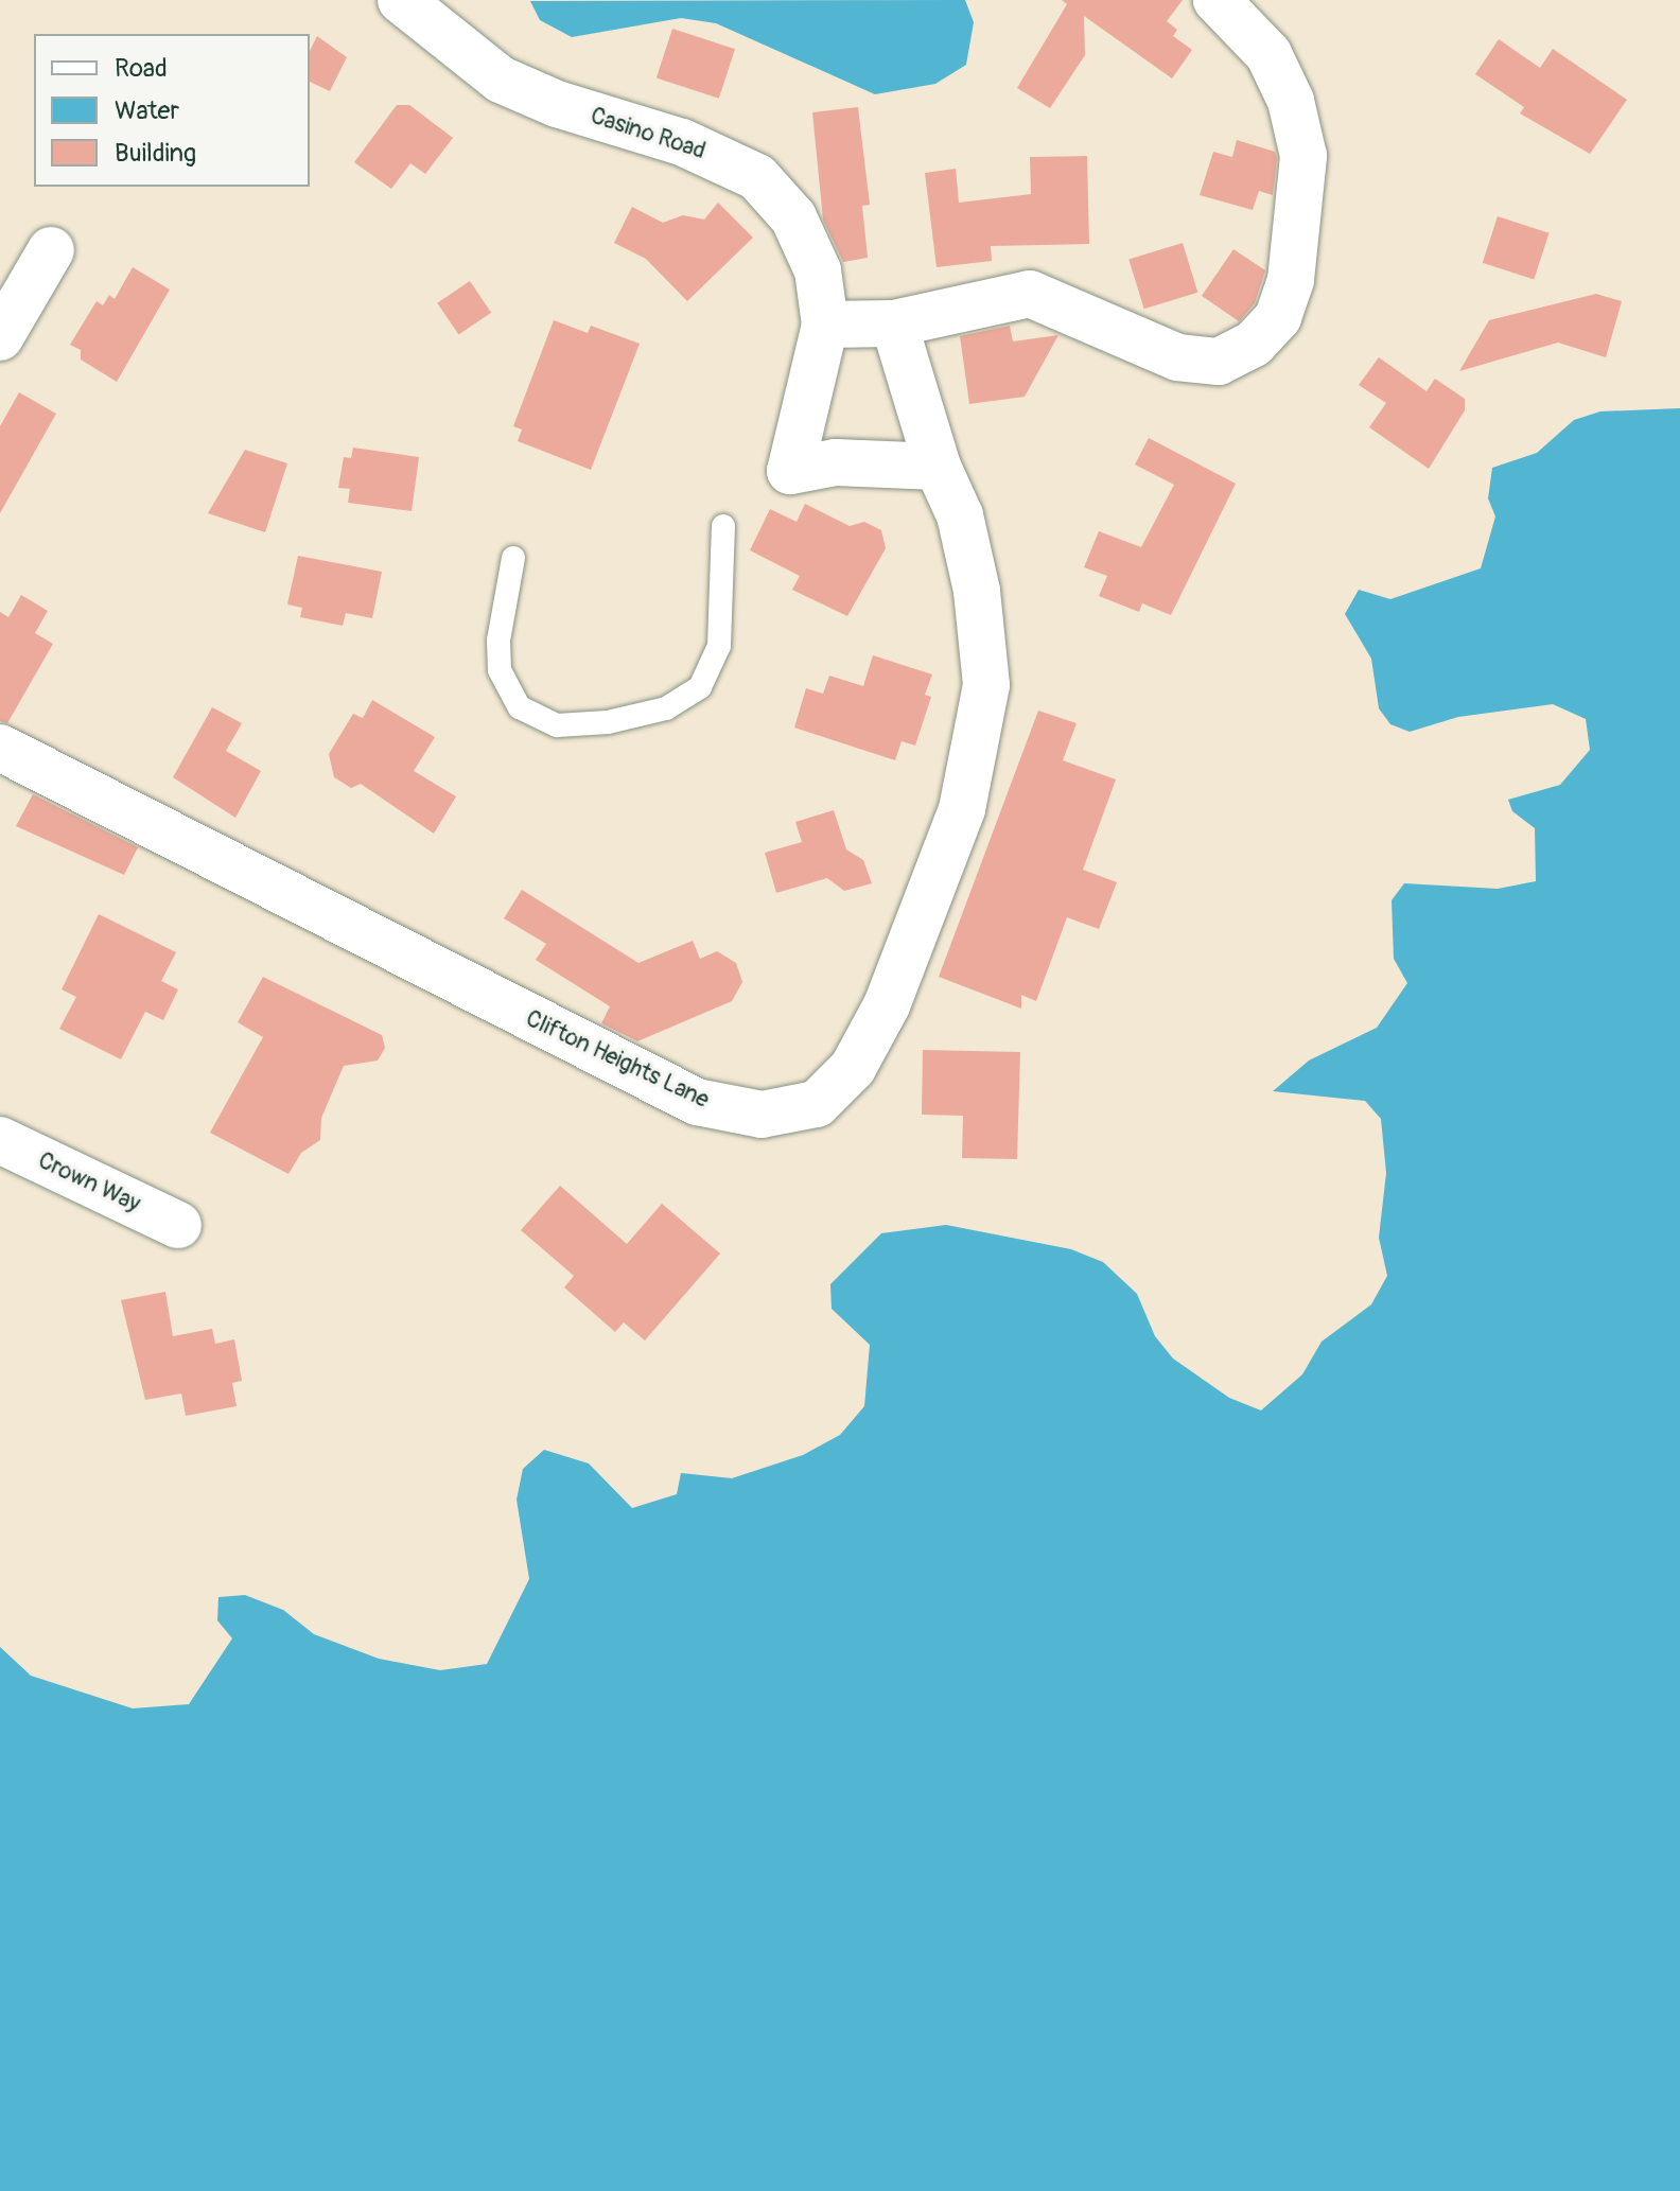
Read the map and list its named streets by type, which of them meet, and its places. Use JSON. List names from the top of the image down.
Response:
{
  "streets": {
    "street": ["Casino Road", "Clifton Heights Lane", "Crown Way"]
  },
  "crossings": [
    ["Casino Road", "Clifton Heights Lane"]
  ],
  "legend": ["Road", "Water", "Building"]
}
